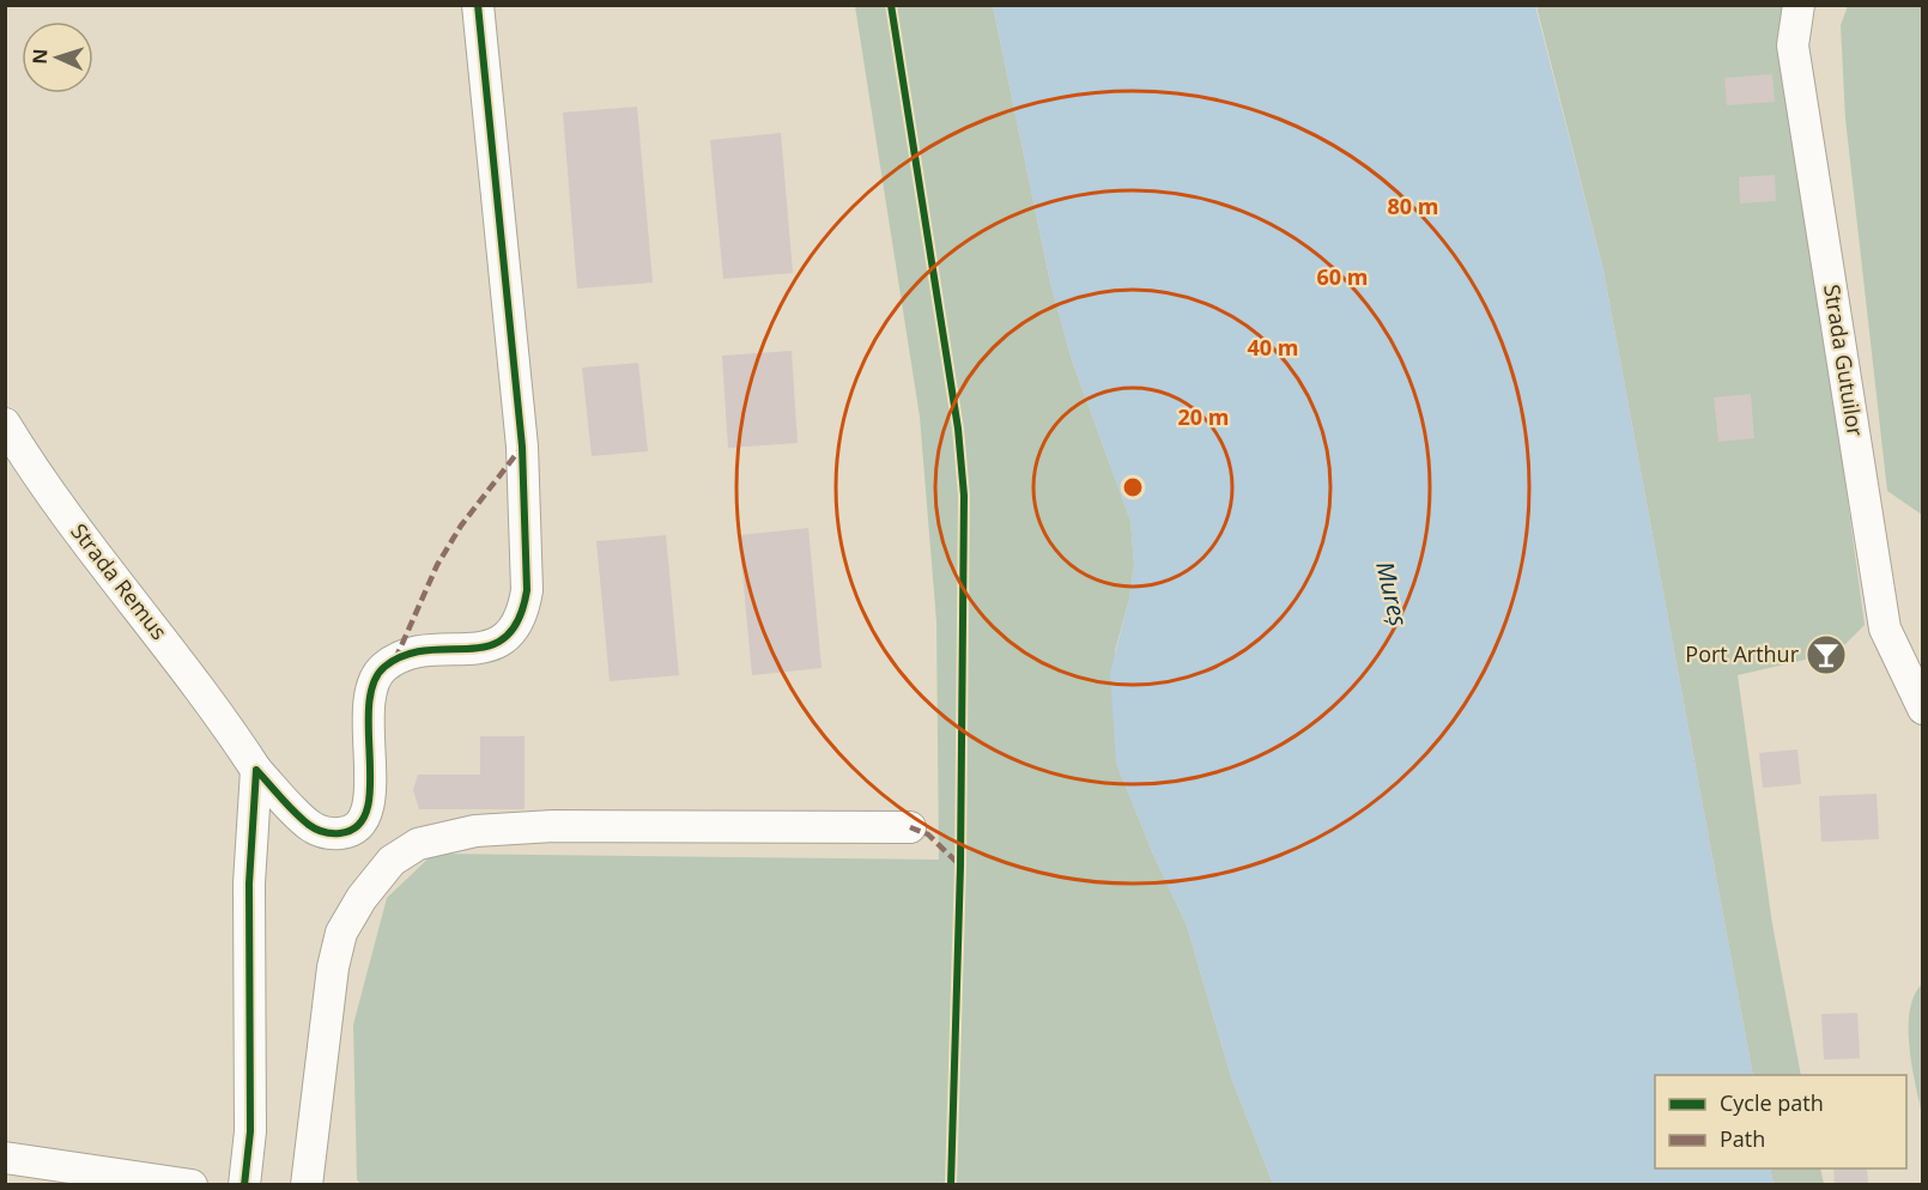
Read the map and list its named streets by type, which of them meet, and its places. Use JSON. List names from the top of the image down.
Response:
{
  "streets": {
    "street": ["Strada Gutuilor", "Strada Remus"]
  },
  "water": ["Mureș"],
  "places": {
    "bar": ["Port Arthur"]
  },
  "legend": ["Cycle path", "Path"],
  "north": "left",
  "rings": [
    "80 m",
    "60 m",
    "40 m",
    "20 m"
  ]
}
